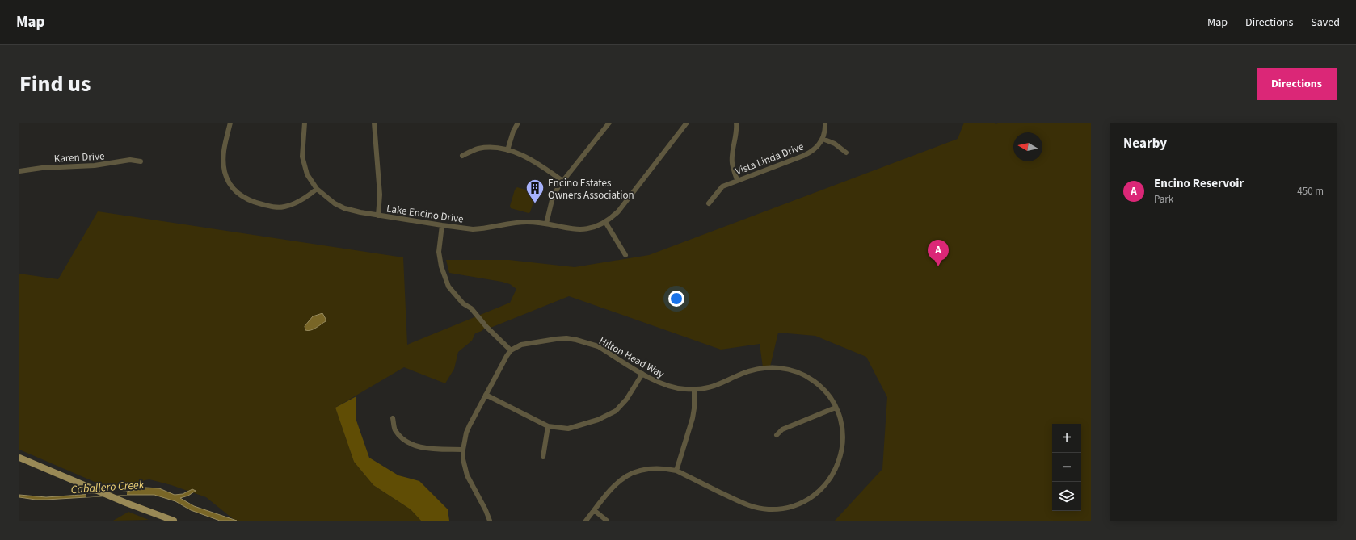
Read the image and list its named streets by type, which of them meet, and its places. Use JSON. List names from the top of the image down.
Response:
{
  "streets": {
    "street": [
      "Karen Drive",
      "Vista Linda Drive",
      "Lake Encino Drive",
      "Hilton Head Way"
    ]
  },
  "water": ["Caballero Creek"],
  "places": {
    "building": ["Encino Estates Owners Association"]
  },
  "north": "left",
  "page": {
    "header": "Map",
    "nav": ["Map", "Directions", "Saved"],
    "title": "Find us",
    "buttons": "Directions",
    "heading": "Nearby",
    "list": [
      {
        "mark": "A",
        "name": "Encino Reservoir",
        "note": "Park",
        "value": "450 m"
      }
    ],
    "pins": "A",
    "map_buttons": ["+", "−"]
  }
}
